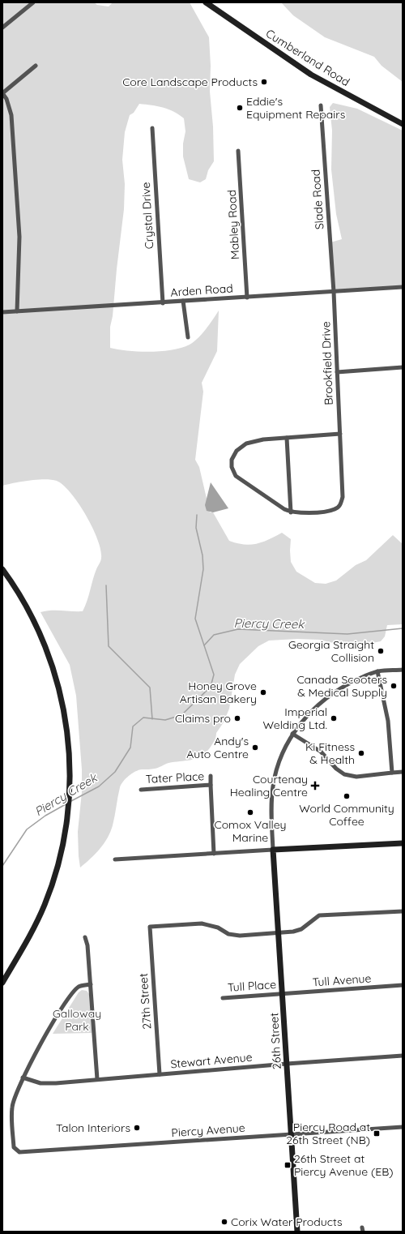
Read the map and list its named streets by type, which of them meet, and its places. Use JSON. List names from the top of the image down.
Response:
{
  "streets": {
    "street": [
      "Cumberland Road",
      "Slade Road",
      "Crystal Drive",
      "Mabley Road",
      "Arden Road",
      "Brookfield Drive",
      "Tater Place",
      "Tull Avenue",
      "Tull Place",
      "27th Street",
      "26th Street",
      "Stewart Avenue",
      "Piercy Avenue"
    ]
  },
  "crossings": [
    ["Slade Road", "Arden Road"],
    ["Slade Road", "Brookfield Drive"],
    ["Crystal Drive", "Arden Road"],
    ["Mabley Road", "Arden Road"],
    ["Arden Road", "Brookfield Drive"],
    ["Tull Avenue", "Tull Place"],
    ["Tull Avenue", "26th Street"],
    ["Tull Place", "26th Street"],
    ["27th Street", "26th Street"],
    ["27th Street", "Stewart Avenue"],
    ["26th Street", "Stewart Avenue"],
    ["26th Street", "Piercy Avenue"],
    ["Stewart Avenue", "Piercy Avenue"]
  ],
  "water": ["Piercy Creek"],
  "parks": ["Galloway Park"],
  "places": {
    "other": [
      "Core Landscape Products",
      "Eddie's Equipment Repairs",
      "Georgia Straight Collision",
      "Canada Scooters & Medical Supply",
      "Honey Grove Artisan Bakery",
      "Claims pro",
      "Imperial Welding Ltd.",
      "Andy's Auto Centre",
      "Ki Fitness & Health",
      "World Community Coffee",
      "Comox Valley Marine",
      "Talon Interiors",
      "Corix Water Products"
    ],
    "health": ["Courtenay Healing Centre"],
    "transit": ["Piercy Road at 26th Street (NB)", "26th Street at Piercy Avenue (EB)"]
  }
}
